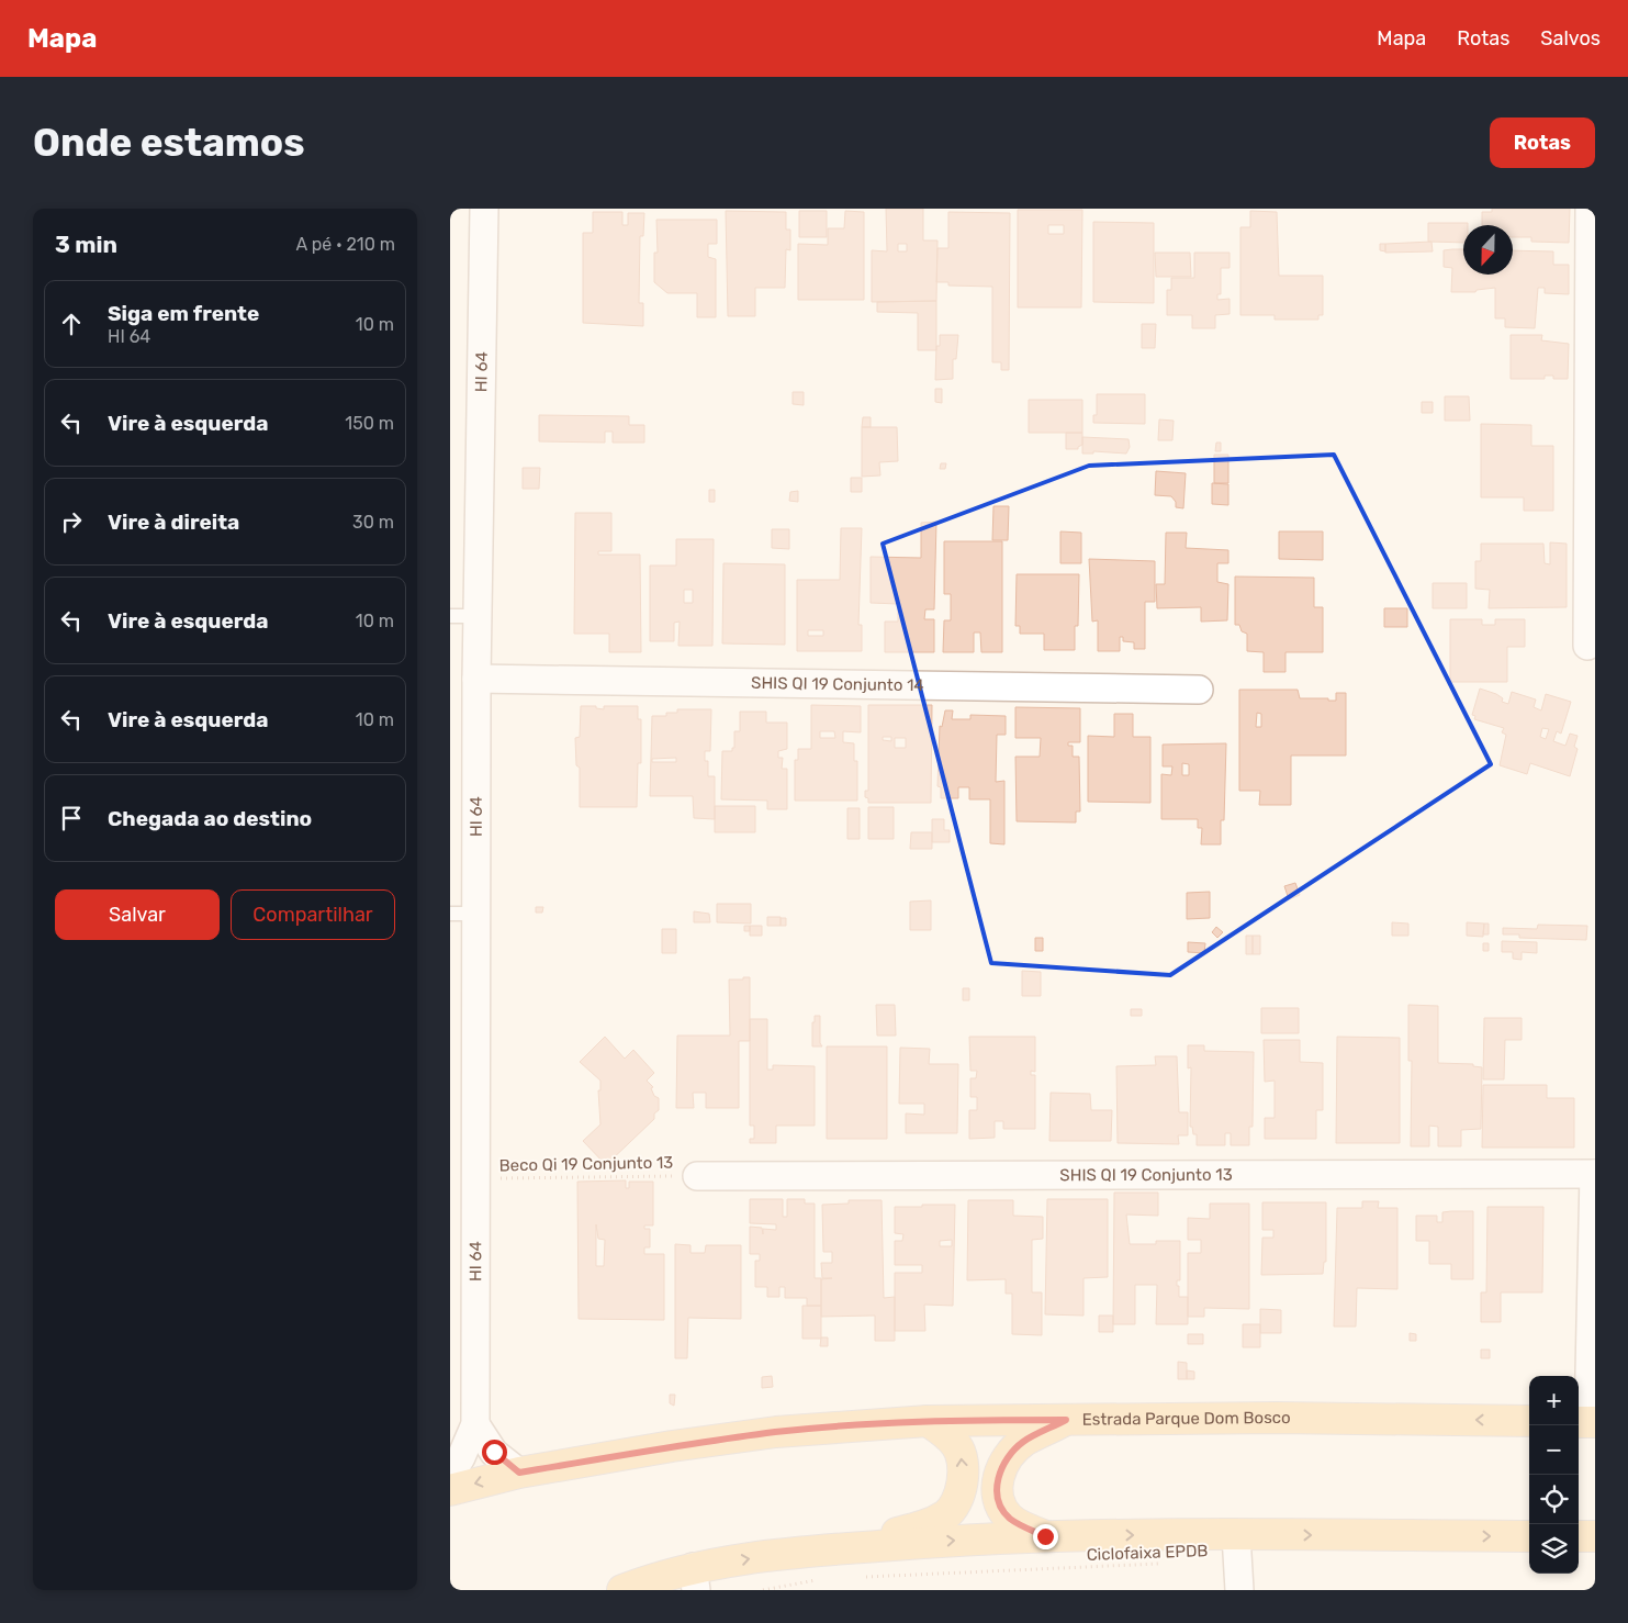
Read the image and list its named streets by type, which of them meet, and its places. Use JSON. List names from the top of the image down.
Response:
{
  "streets": {
    "main road": ["Estrada Parque Dom Bosco"],
    "street": ["HI 64", "SHIS QI 19 Conjunto 14", "SHIS QI 19 Conjunto 13"],
    "path": ["Beco Qi 19 Conjunto 13", "Ciclofaixa EPDB"]
  },
  "crossings": [
    ["HI 64", "SHIS QI 19 Conjunto 14"],
    ["HI 64", "Beco Qi 19 Conjunto 13"],
    ["Beco Qi 19 Conjunto 13", "SHIS QI 19 Conjunto 13"]
  ],
  "north": "bottom",
  "page": {
    "header": "Mapa",
    "nav": ["Mapa", "Rotas", "Salvos"],
    "buttons": [
      "Rotas",
      ["Salvar", "Compartilhar"]
    ],
    "title": "Onde estamos",
    "heading": ["3 min", "A pé · 210 m"],
    "list": [
      ["Siga em frente", "HI 64", "10 m"],
      ["Vire à esquerda", "150 m"],
      ["Vire à direita", "30 m"],
      ["Vire à esquerda", "10 m"],
      ["Vire à esquerda", "10 m"],
      "Chegada ao destino"
    ],
    "map_buttons": ["+", "−"]
  }
}
